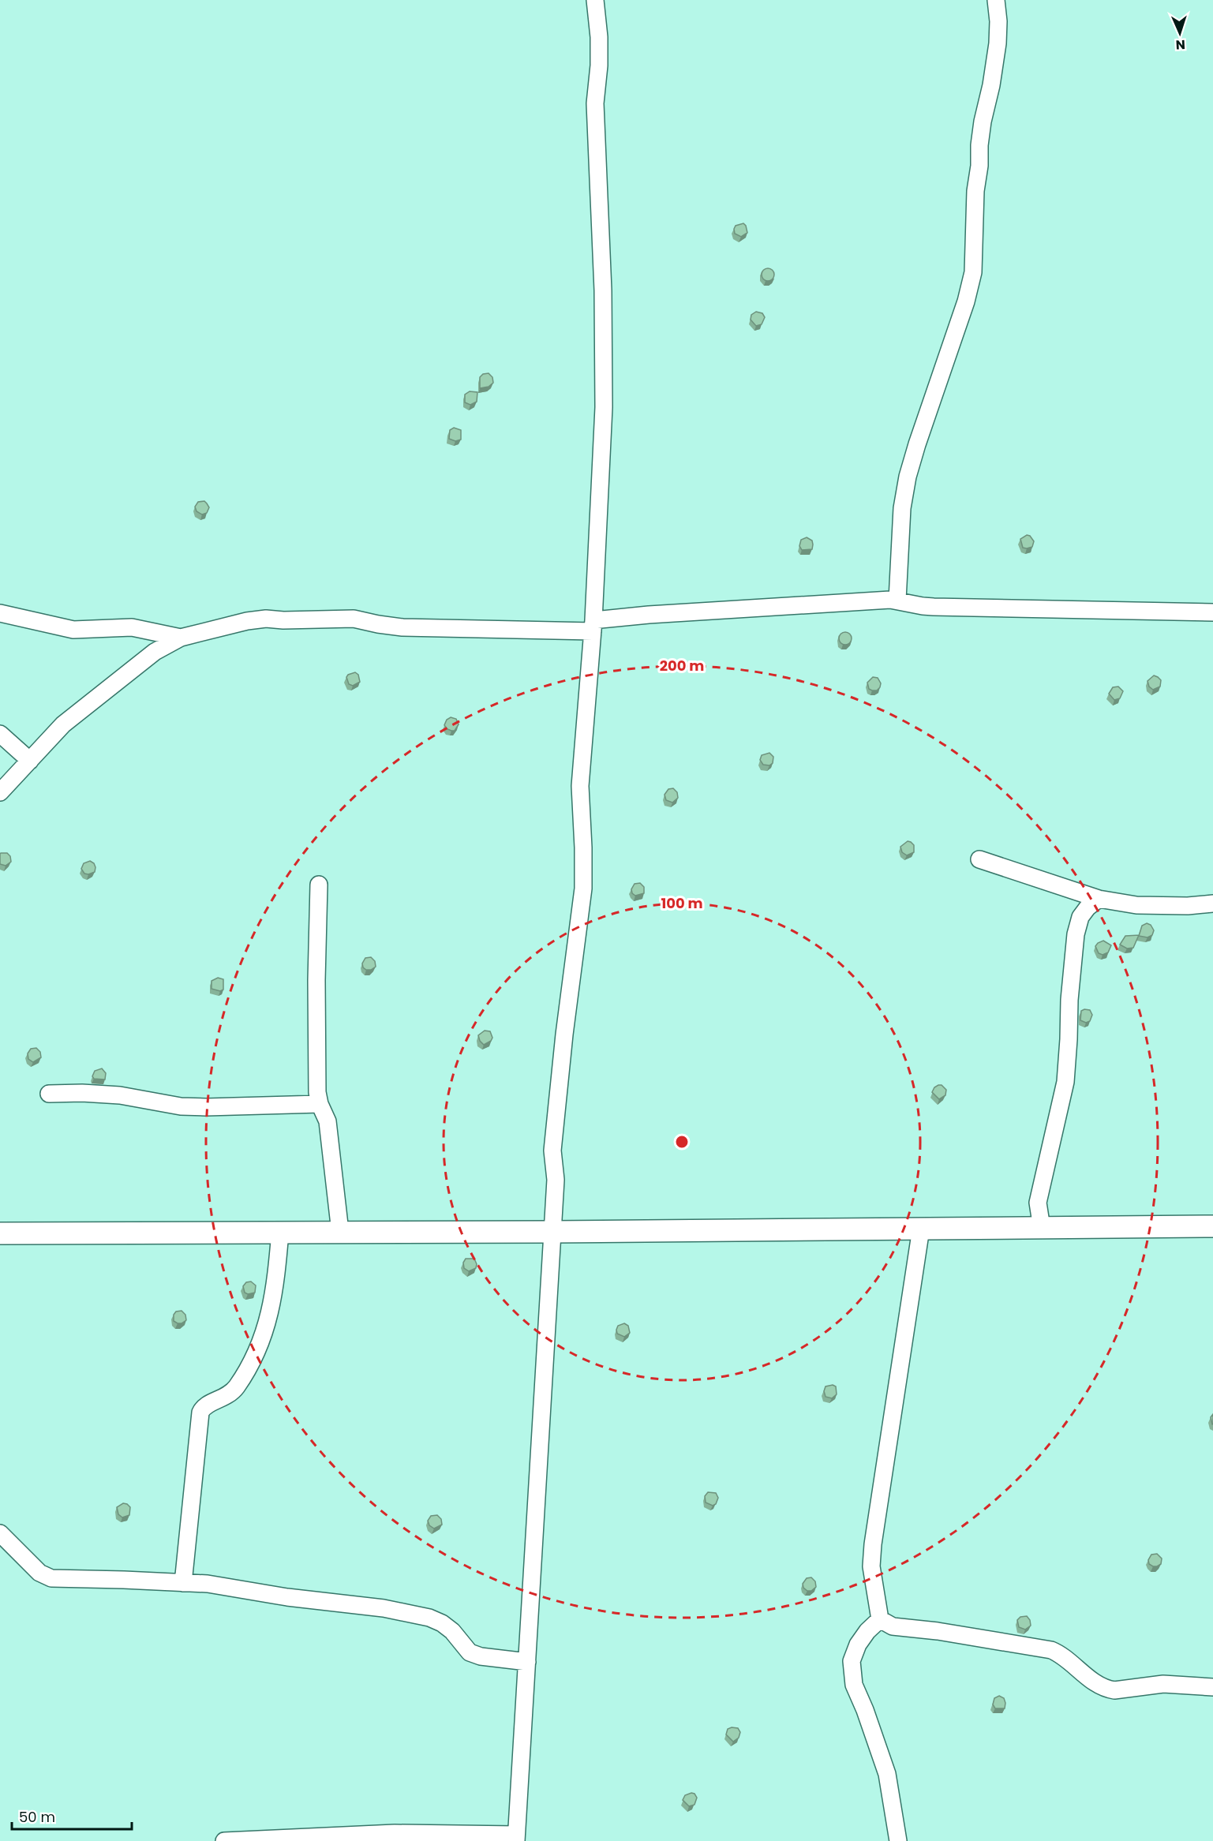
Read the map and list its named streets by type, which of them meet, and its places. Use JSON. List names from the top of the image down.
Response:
{
  "scale_bar": "50 m",
  "north": "bottom",
  "rings": ["200 m", "100 m"]
}
